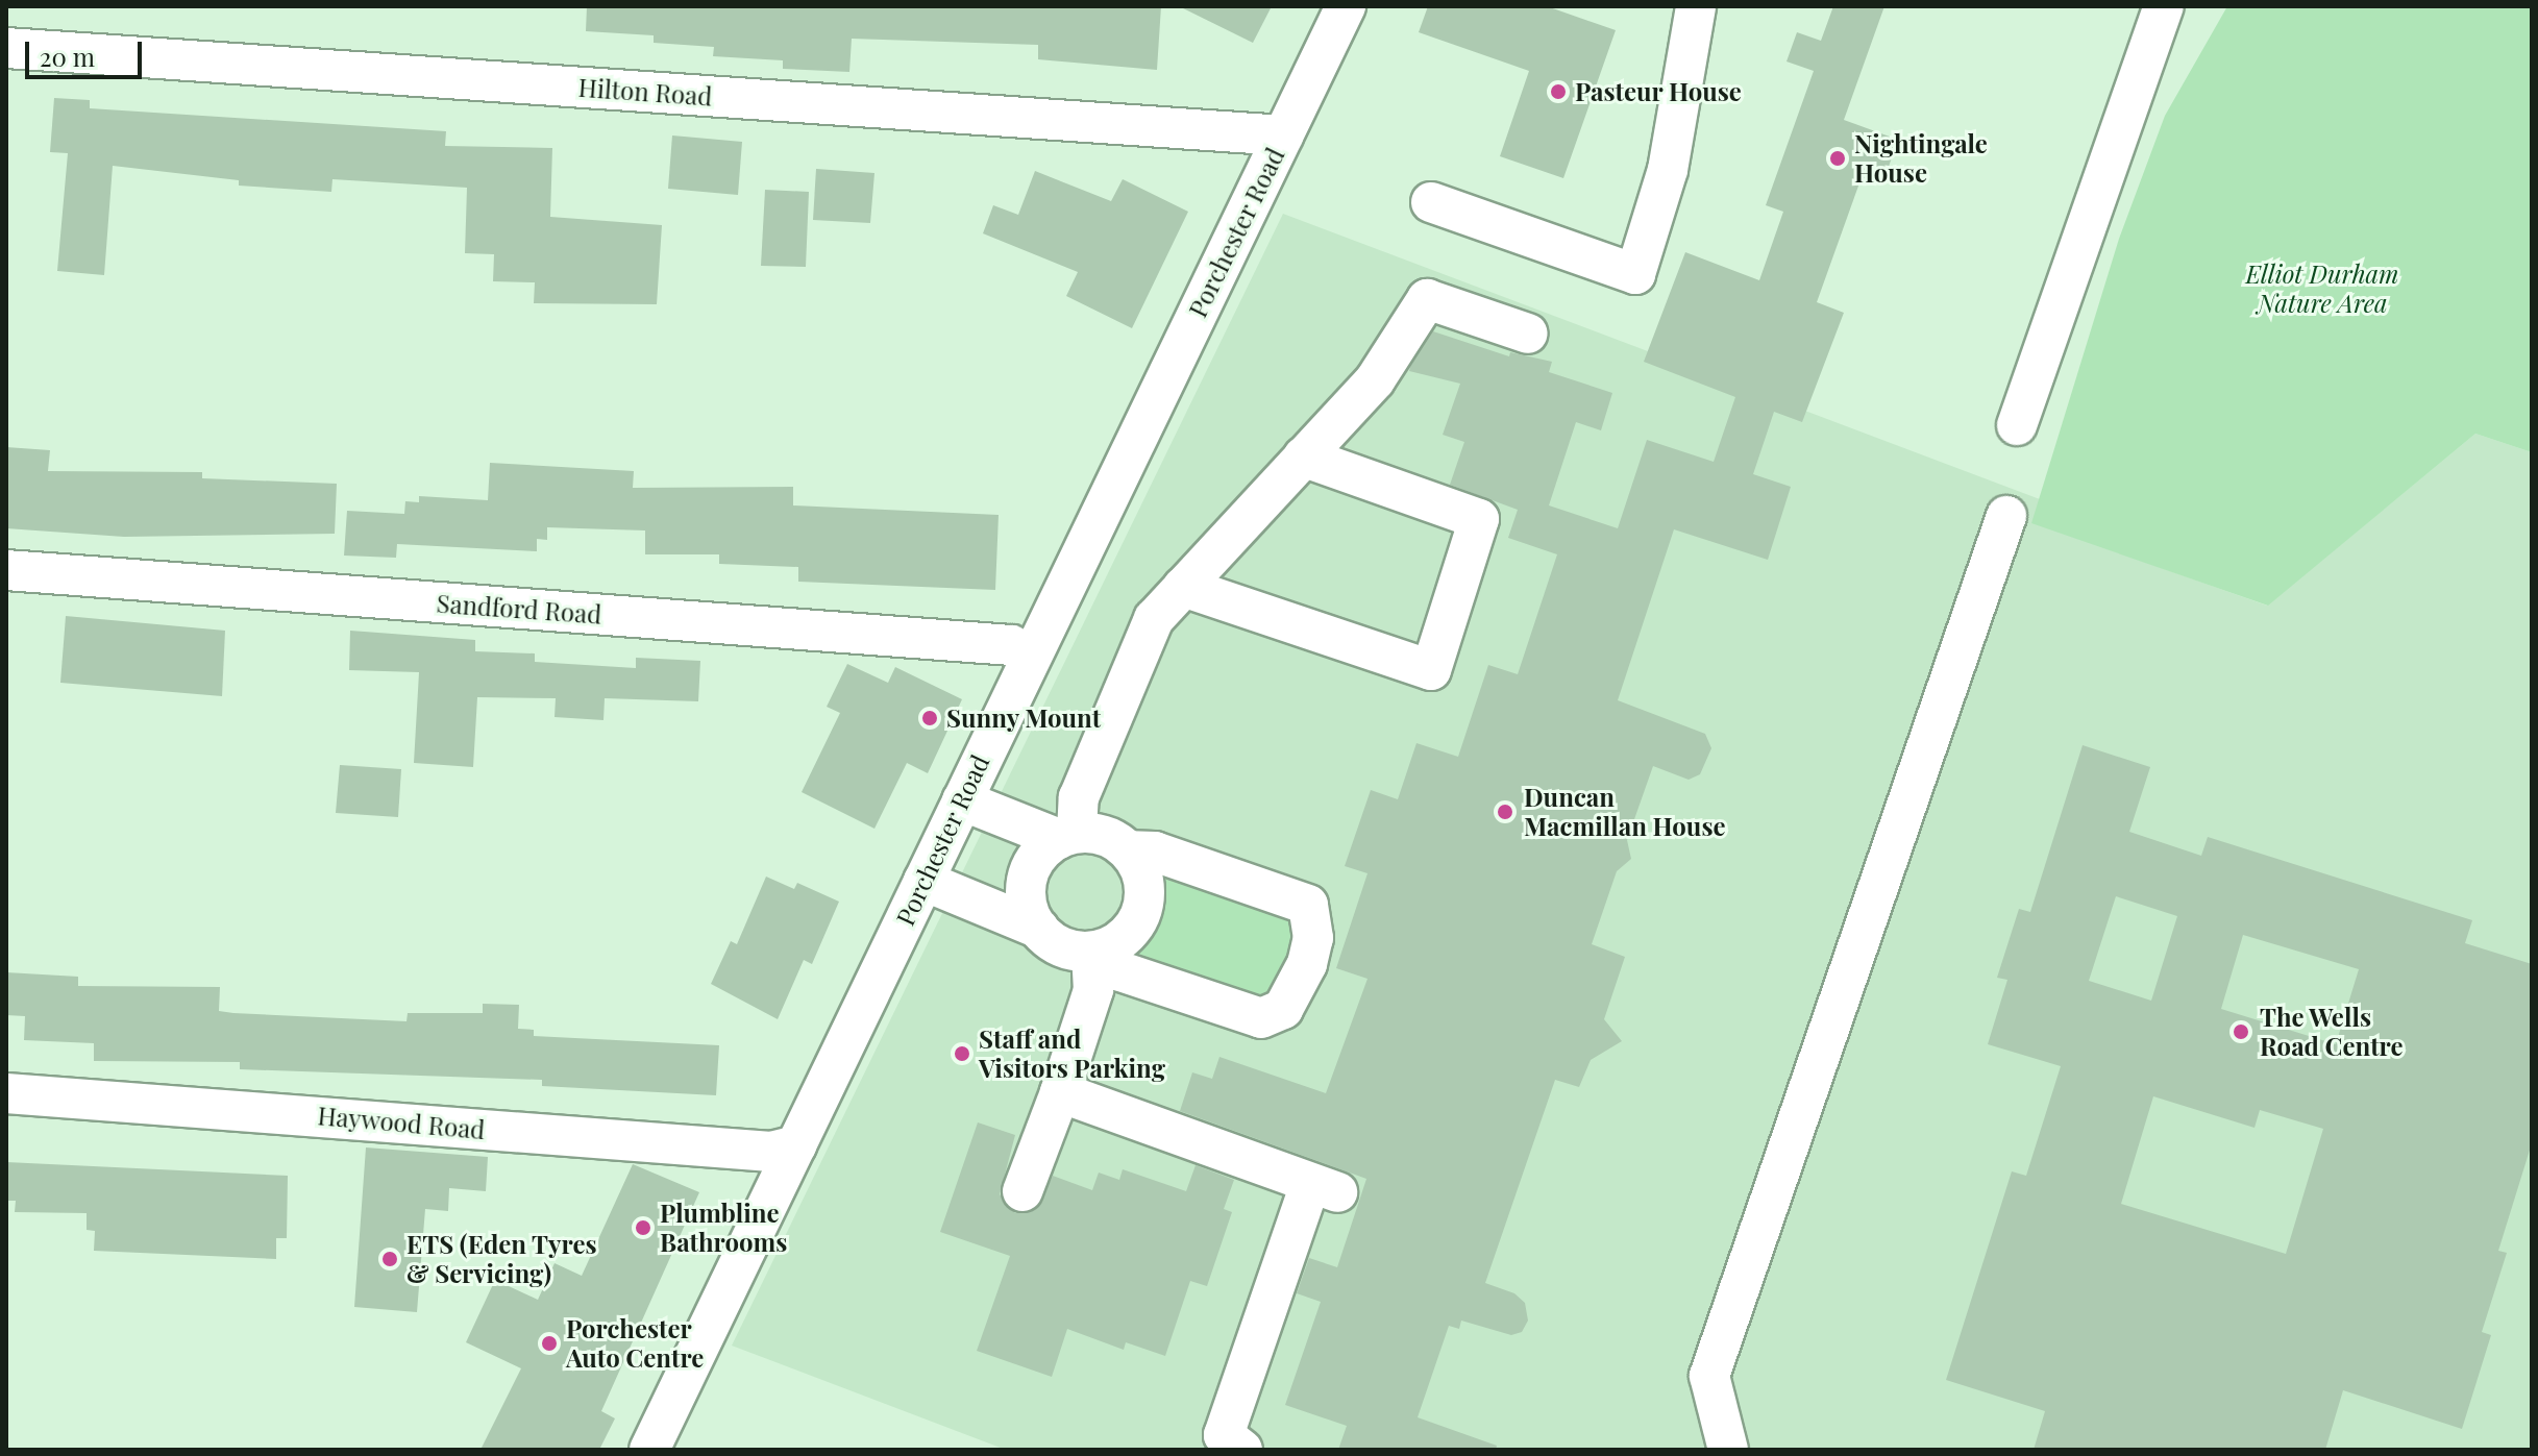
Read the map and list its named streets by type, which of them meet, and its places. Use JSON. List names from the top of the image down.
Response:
{
  "streets": {
    "street": [
      "Hilton Road",
      "Porchester Road",
      "Sandford Road",
      "Haywood Road"
    ]
  },
  "crossings": [
    ["Hilton Road", "Porchester Road"],
    ["Porchester Road", "Sandford Road"],
    ["Porchester Road", "Haywood Road"]
  ],
  "parks": ["Elliot Durham Nature Area"],
  "places": [
    "Pasteur House",
    "Nightingale House",
    "Sunny Mount",
    "Duncan Macmillan House",
    "The Wells Road Centre",
    "Staff and Visitors Parking",
    "Plumbline Bathrooms",
    "ETS (Eden Tyres & Servicing)",
    "Porchester Auto Centre"
  ],
  "scale_bar": "20 m"
}
